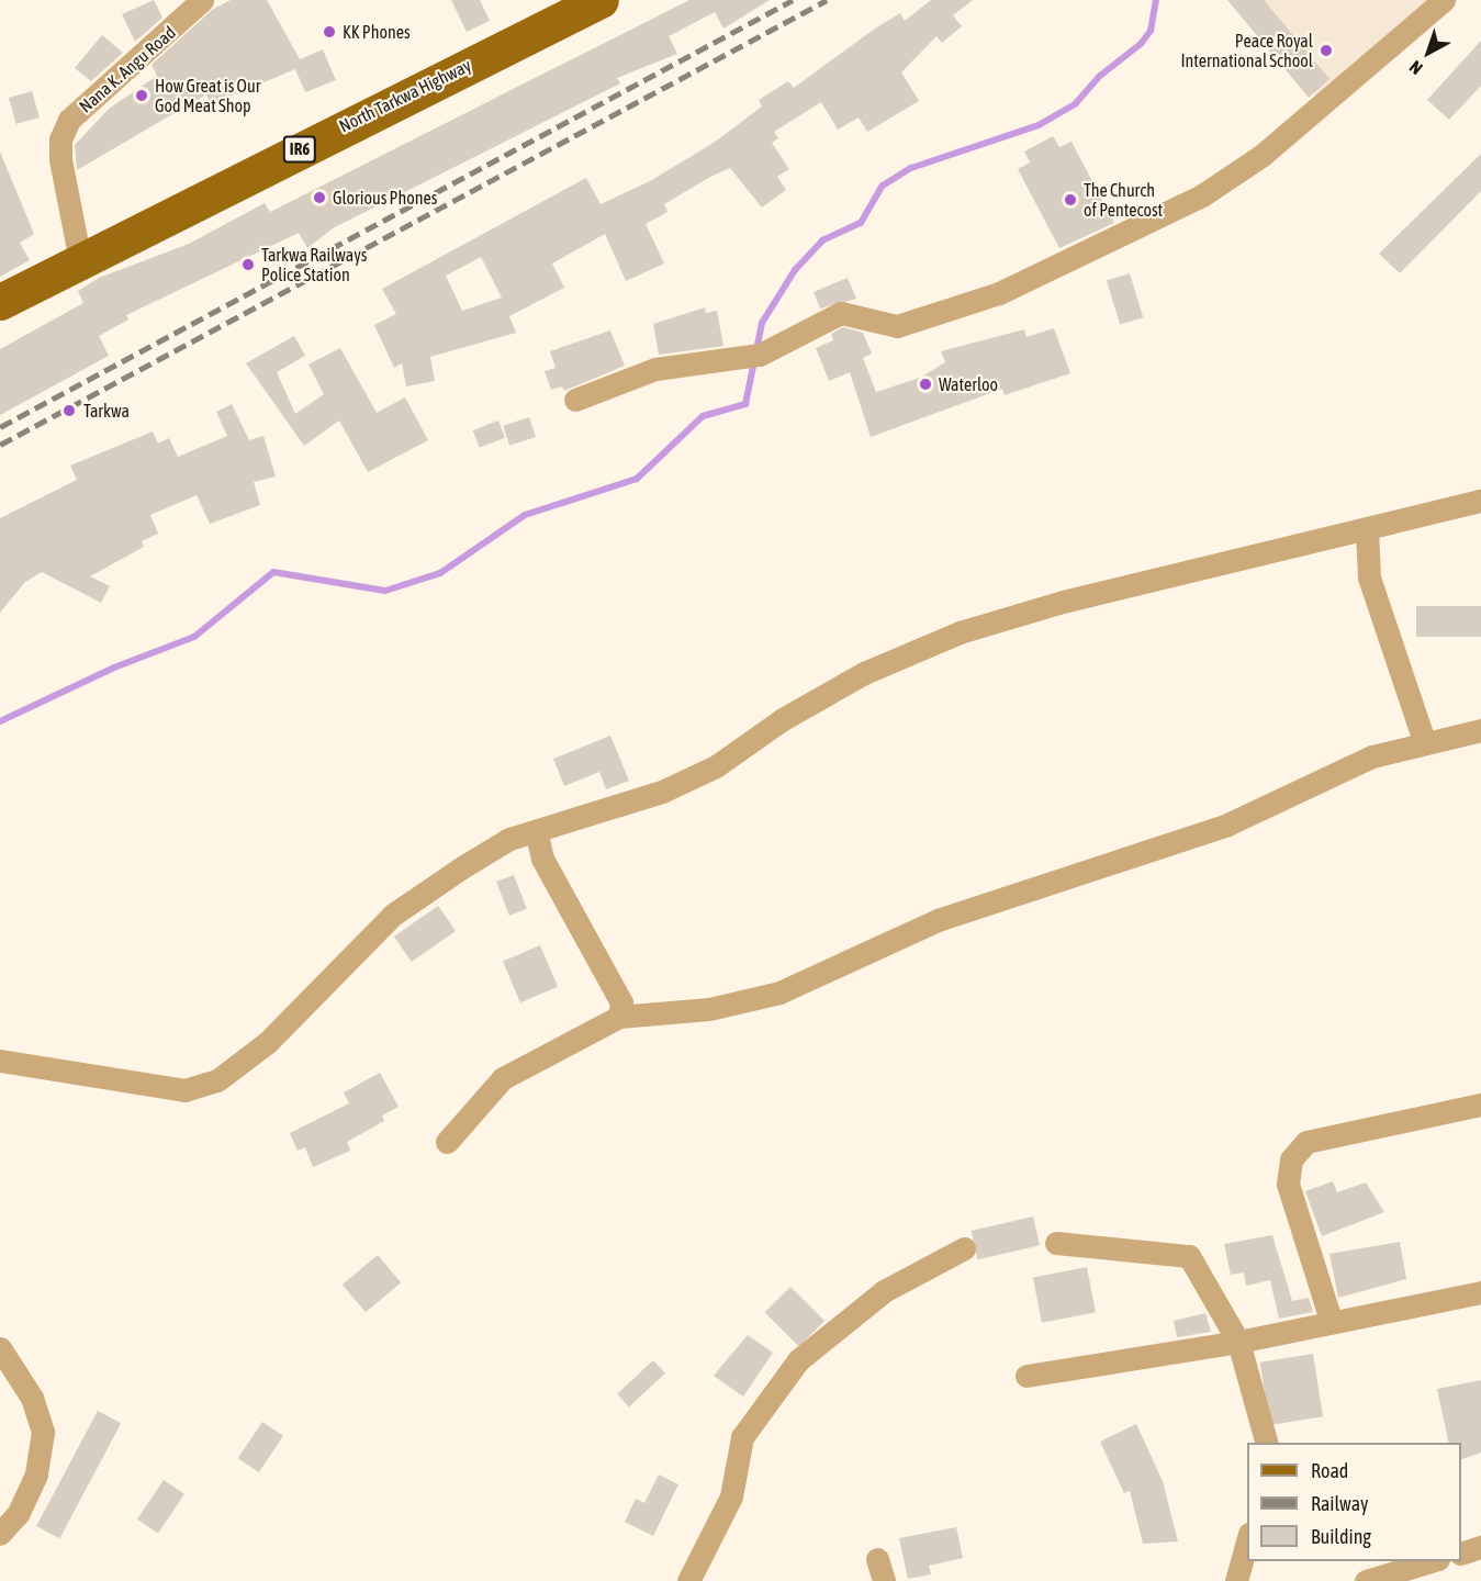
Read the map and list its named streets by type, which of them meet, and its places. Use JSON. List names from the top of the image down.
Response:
{
  "streets": {
    "main road": ["North Tarkwa Highway", "IR6"],
    "street": ["Nana K. Angu Road"]
  },
  "crossings": [
    ["Nana K. Angu Road", "North Tarkwa Highway"]
  ],
  "places": [
    "KK Phones",
    "Peace Royal International School",
    "How Great is Our God Meat Shop",
    "Glorious Phones",
    "The Church of Pentecost",
    "Tarkwa Railways Police Station",
    "Waterloo",
    "Tarkwa"
  ],
  "legend": ["Road", "Railway", "Building"],
  "north": "bottom left"
}
